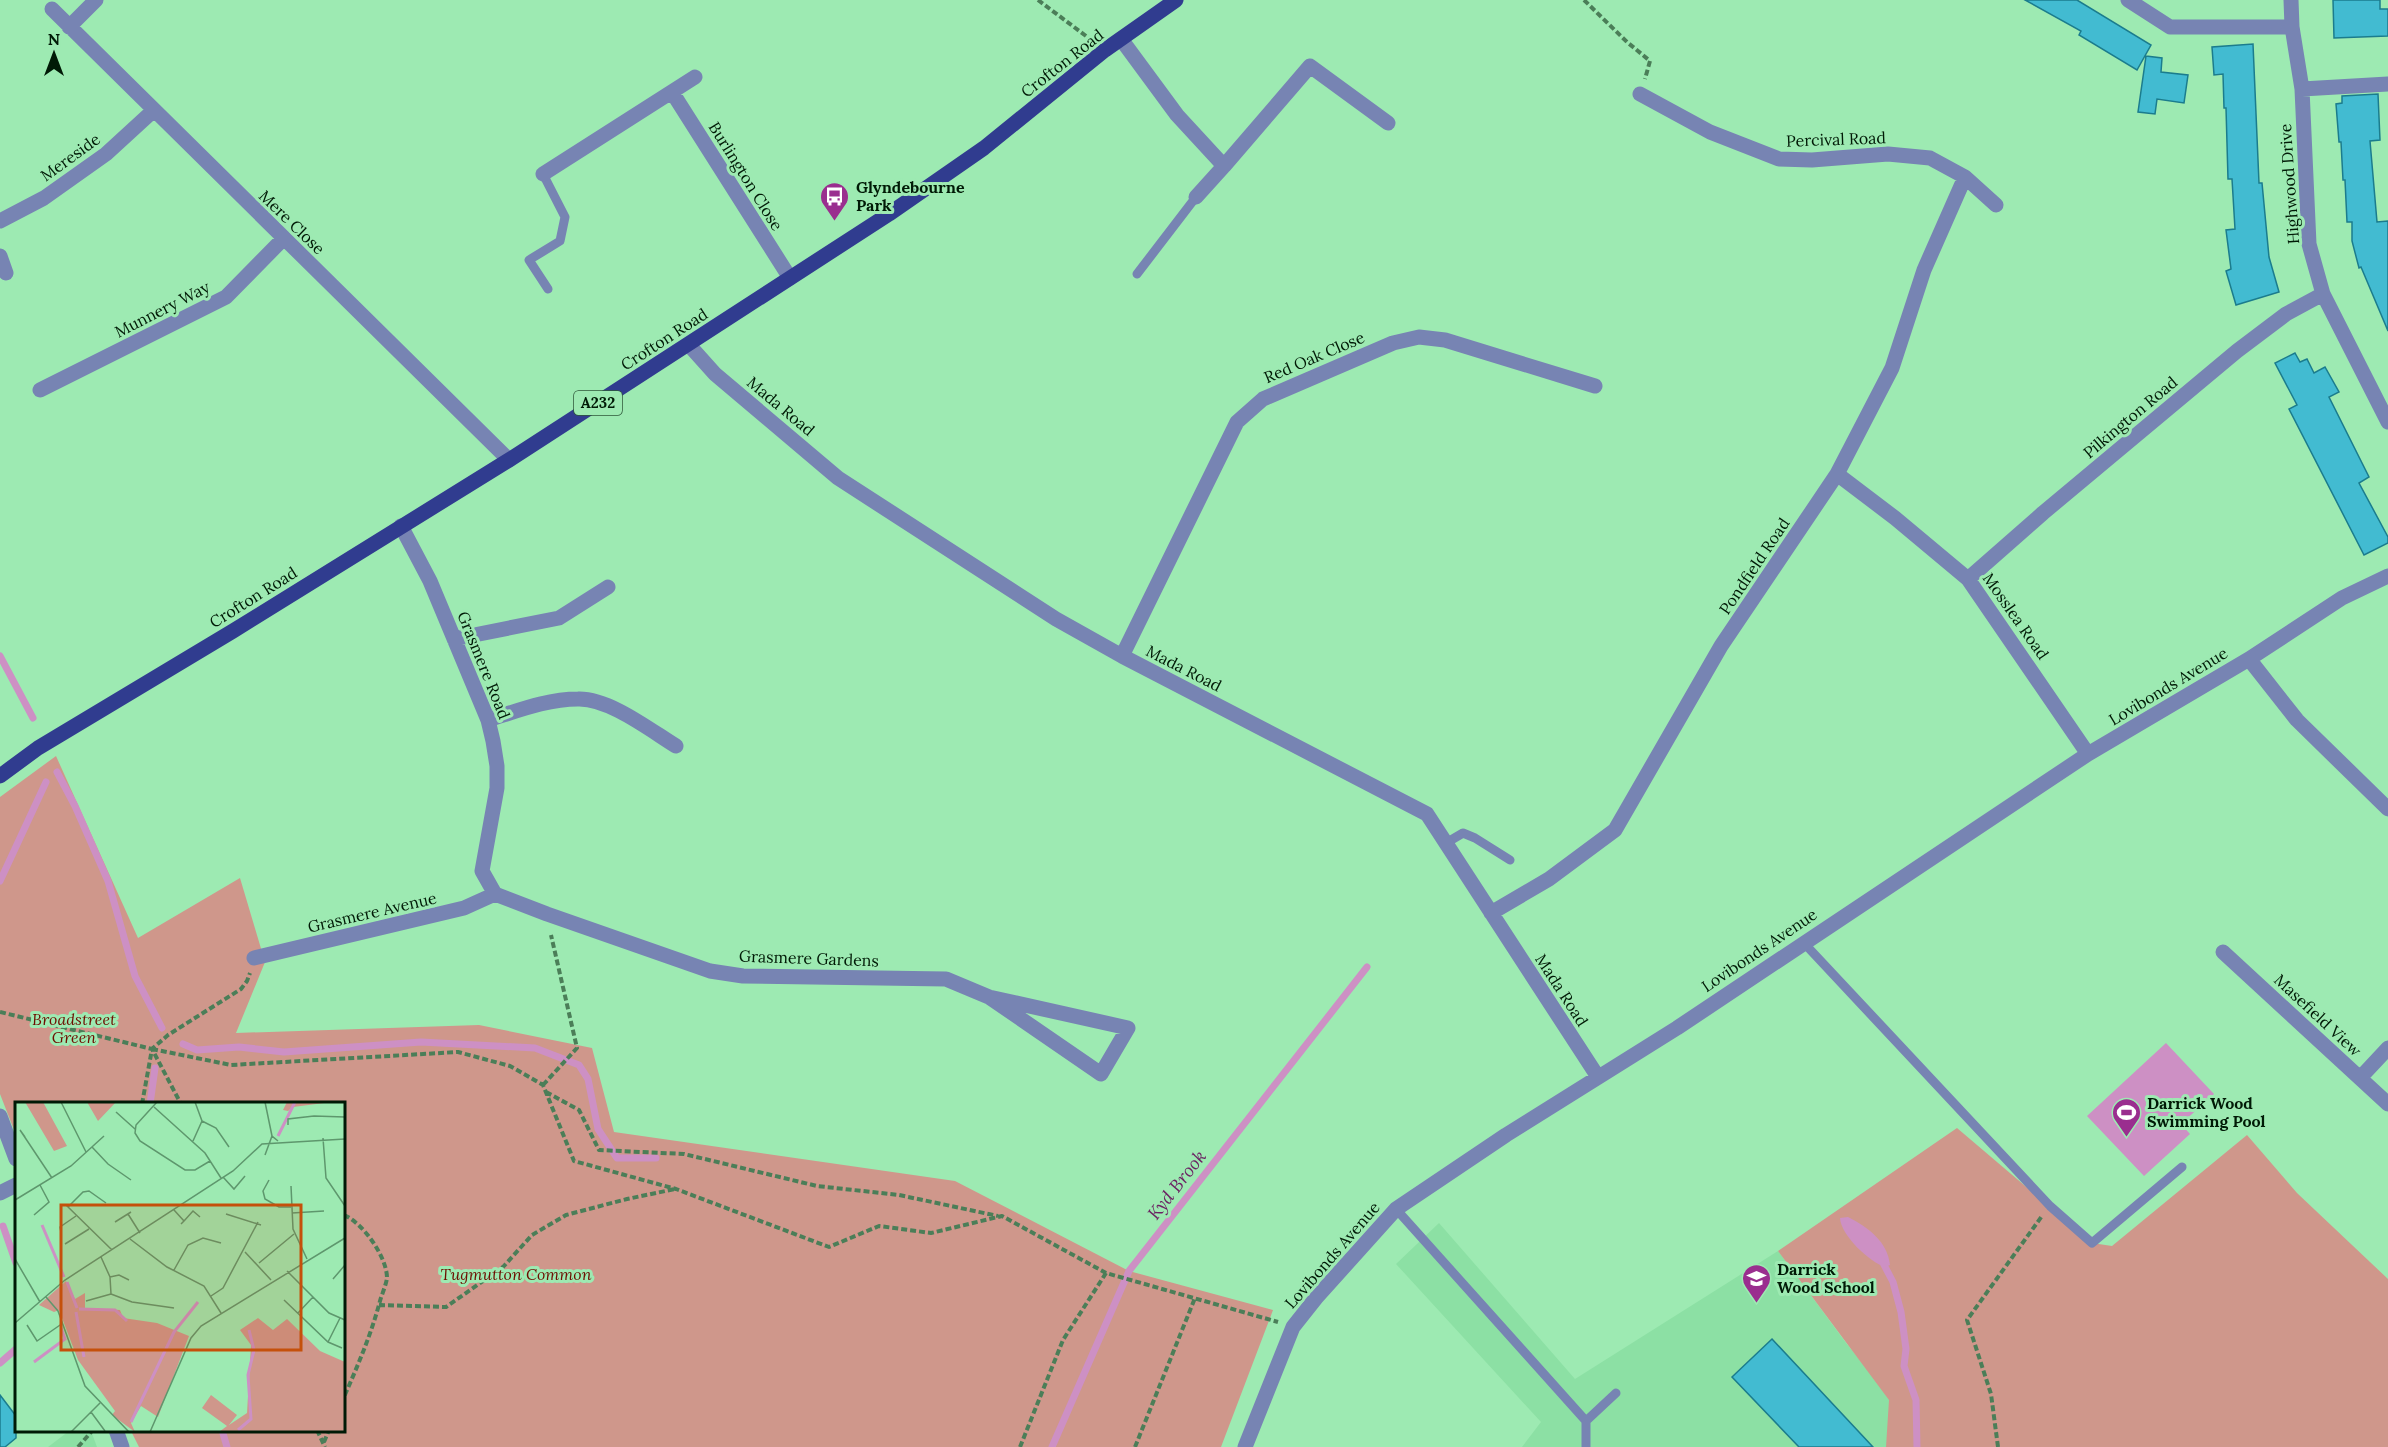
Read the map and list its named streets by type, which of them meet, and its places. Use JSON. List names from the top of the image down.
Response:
{
  "streets": {
    "main road": ["Crofton Road", "A232"],
    "street": [
      "Percival Road",
      "Mereside",
      "Burlington Close",
      "Highwood Drive",
      "Mere Close",
      "Munnery Way",
      "Red Oak Close",
      "Mada Road",
      "Pilkington Road",
      "Pondfield Road",
      "Mosslea Road",
      "Grasmere Road",
      "Lovibonds Avenue",
      "Grasmere Avenue",
      "Grasmere Gardens",
      "Masefield View"
    ]
  },
  "crossings": [
    ["Crofton Road", "Burlington Close"],
    ["Crofton Road", "Mere Close"],
    ["Crofton Road", "Mada Road"],
    ["Crofton Road", "Grasmere Road"],
    ["Percival Road", "Pondfield Road"],
    ["Mereside", "Mere Close"],
    ["Highwood Drive", "Pilkington Road"],
    ["Mere Close", "Munnery Way"],
    ["Red Oak Close", "Mada Road"],
    ["Mada Road", "Pondfield Road"],
    ["Mada Road", "Lovibonds Avenue"],
    ["Pilkington Road", "Mosslea Road"],
    ["Pondfield Road", "Mosslea Road"],
    ["Mosslea Road", "Lovibonds Avenue"],
    ["Grasmere Road", "Grasmere Avenue"],
    ["Grasmere Road", "Grasmere Gardens"],
    ["Grasmere Avenue", "Grasmere Gardens"]
  ],
  "water": ["Kyd Brook"],
  "parks": ["Broadstreet Green", "Tugmutton Common"],
  "places": {
    "bus stop": ["Glyndebourne Park"],
    "sports": ["Darrick Wood Swimming Pool"],
    "school or university": ["Darrick Wood School"]
  },
  "north": "top"
}
